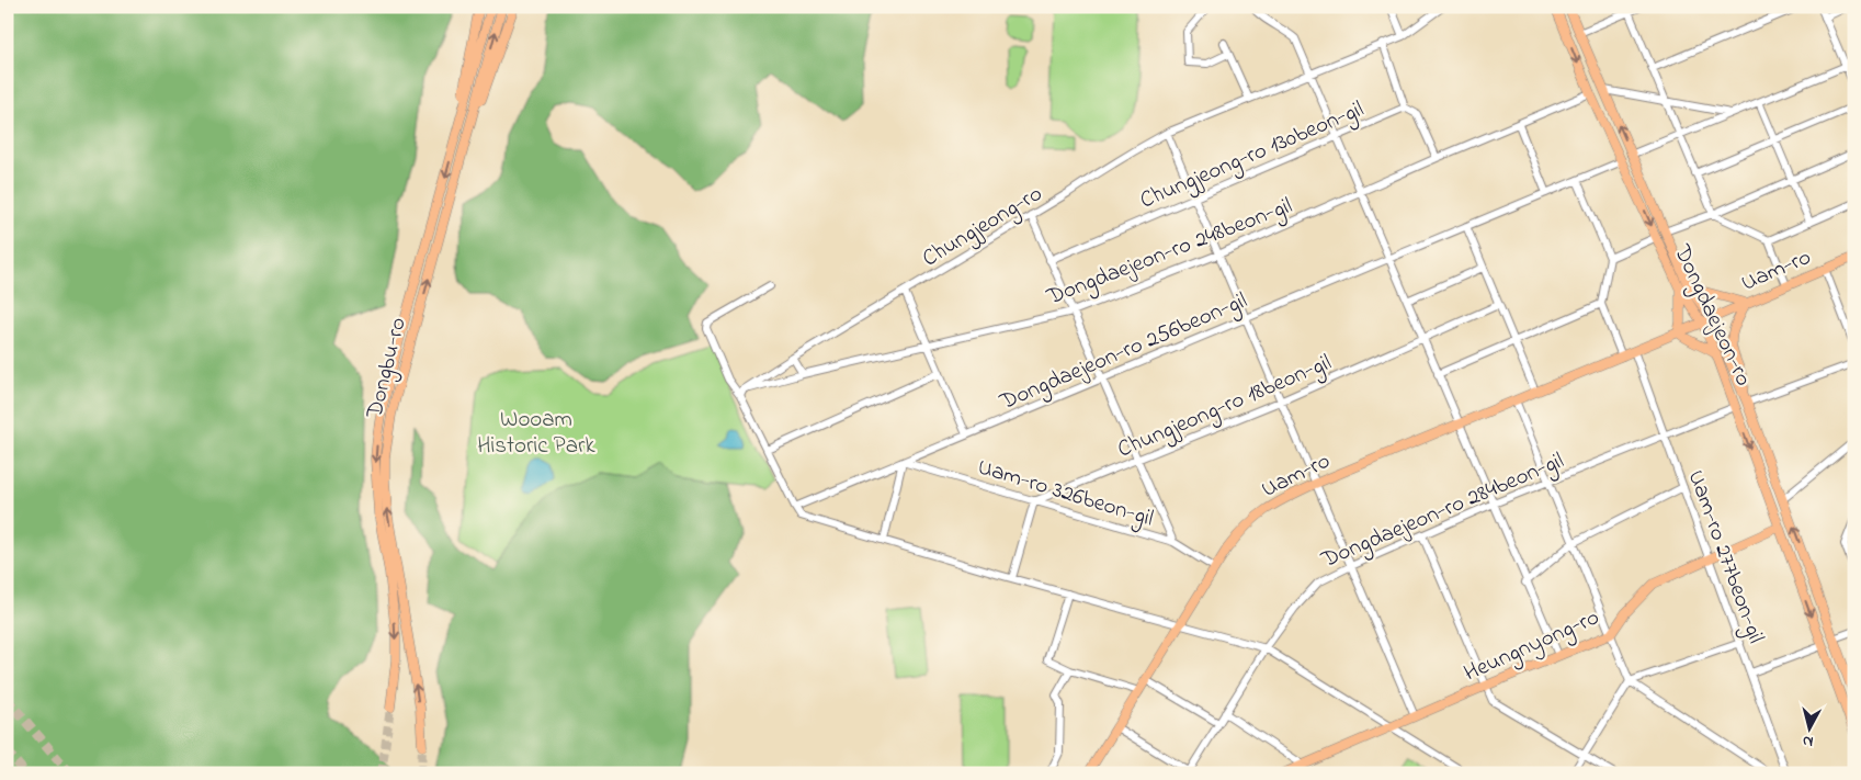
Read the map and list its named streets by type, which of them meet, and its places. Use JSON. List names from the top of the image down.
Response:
{
  "streets": {
    "main road": [
      "Uam-ro",
      "Dongdaejeon-ro",
      "Dongbu-ro",
      "Heungnyong-ro"
    ],
    "street": [
      "Chungjeong-ro 130beon-gil",
      "Chungjeong-ro",
      "Dongdaejeon-ro 248beon-gil",
      "Dongdaejeon-ro 256beon-gil",
      "Chungjeong-ro 18beon-gil",
      "Uam-ro 326beon-gil",
      "Dongdaejeon-ro 284beon-gil",
      "Uam-ro 277beon-gil"
    ]
  },
  "crossings": [
    ["Chungjeong-ro", "Dongdaejeon-ro 248beon-gil"],
    ["Dongdaejeon-ro 248beon-gil", "Dongdaejeon-ro"],
    ["Uam-ro", "Dongdaejeon-ro"],
    ["Uam-ro", "Uam-ro 326beon-gil"],
    ["Uam-ro", "Uam-ro 277beon-gil"],
    ["Dongdaejeon-ro", "Dongdaejeon-ro 256beon-gil"],
    ["Dongdaejeon-ro", "Dongdaejeon-ro 284beon-gil"],
    ["Dongdaejeon-ro", "Heungnyong-ro"],
    ["Dongdaejeon-ro 256beon-gil", "Uam-ro 326beon-gil"],
    ["Chungjeong-ro 18beon-gil", "Uam-ro 326beon-gil"],
    ["Dongdaejeon-ro 284beon-gil", "Uam-ro 277beon-gil"],
    ["Uam-ro 277beon-gil", "Heungnyong-ro"]
  ],
  "parks": ["Wooam Historic Park"],
  "north": "bottom"
}
